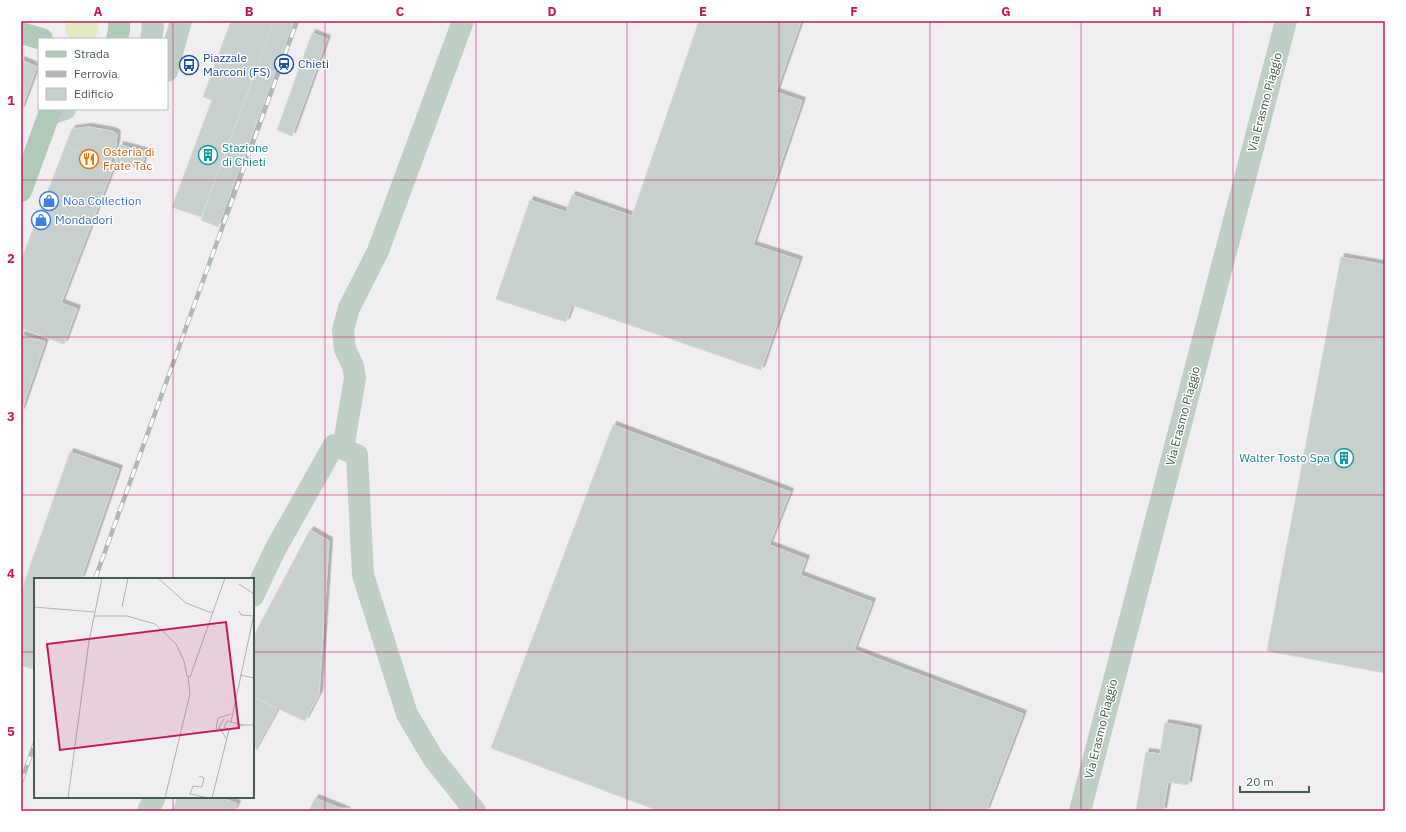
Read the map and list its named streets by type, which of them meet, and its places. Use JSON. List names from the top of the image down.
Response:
{
  "streets": {
    "street": ["Via Erasmo Piaggio"]
  },
  "places": {
    "station": ["Chieti"],
    "bus stop": ["Piazzale Marconi (FS)"],
    "building": ["Stazione di Chieti", "Walter Tosto Spa"],
    "restaurant": ["Osteria di Frate Tac"],
    "shop": ["Noa Collection", "Mondadori"]
  },
  "legend": ["Strada", "Ferrovia", "Edificio"],
  "scale_bar": "20 m",
  "grid": {
    "columns": [
      "A",
      "B",
      "C",
      "D",
      "E",
      "F",
      "G",
      "H",
      "I"
    ],
    "rows": [
      "1",
      "2",
      "3",
      "4",
      "5"
    ]
  }
}
